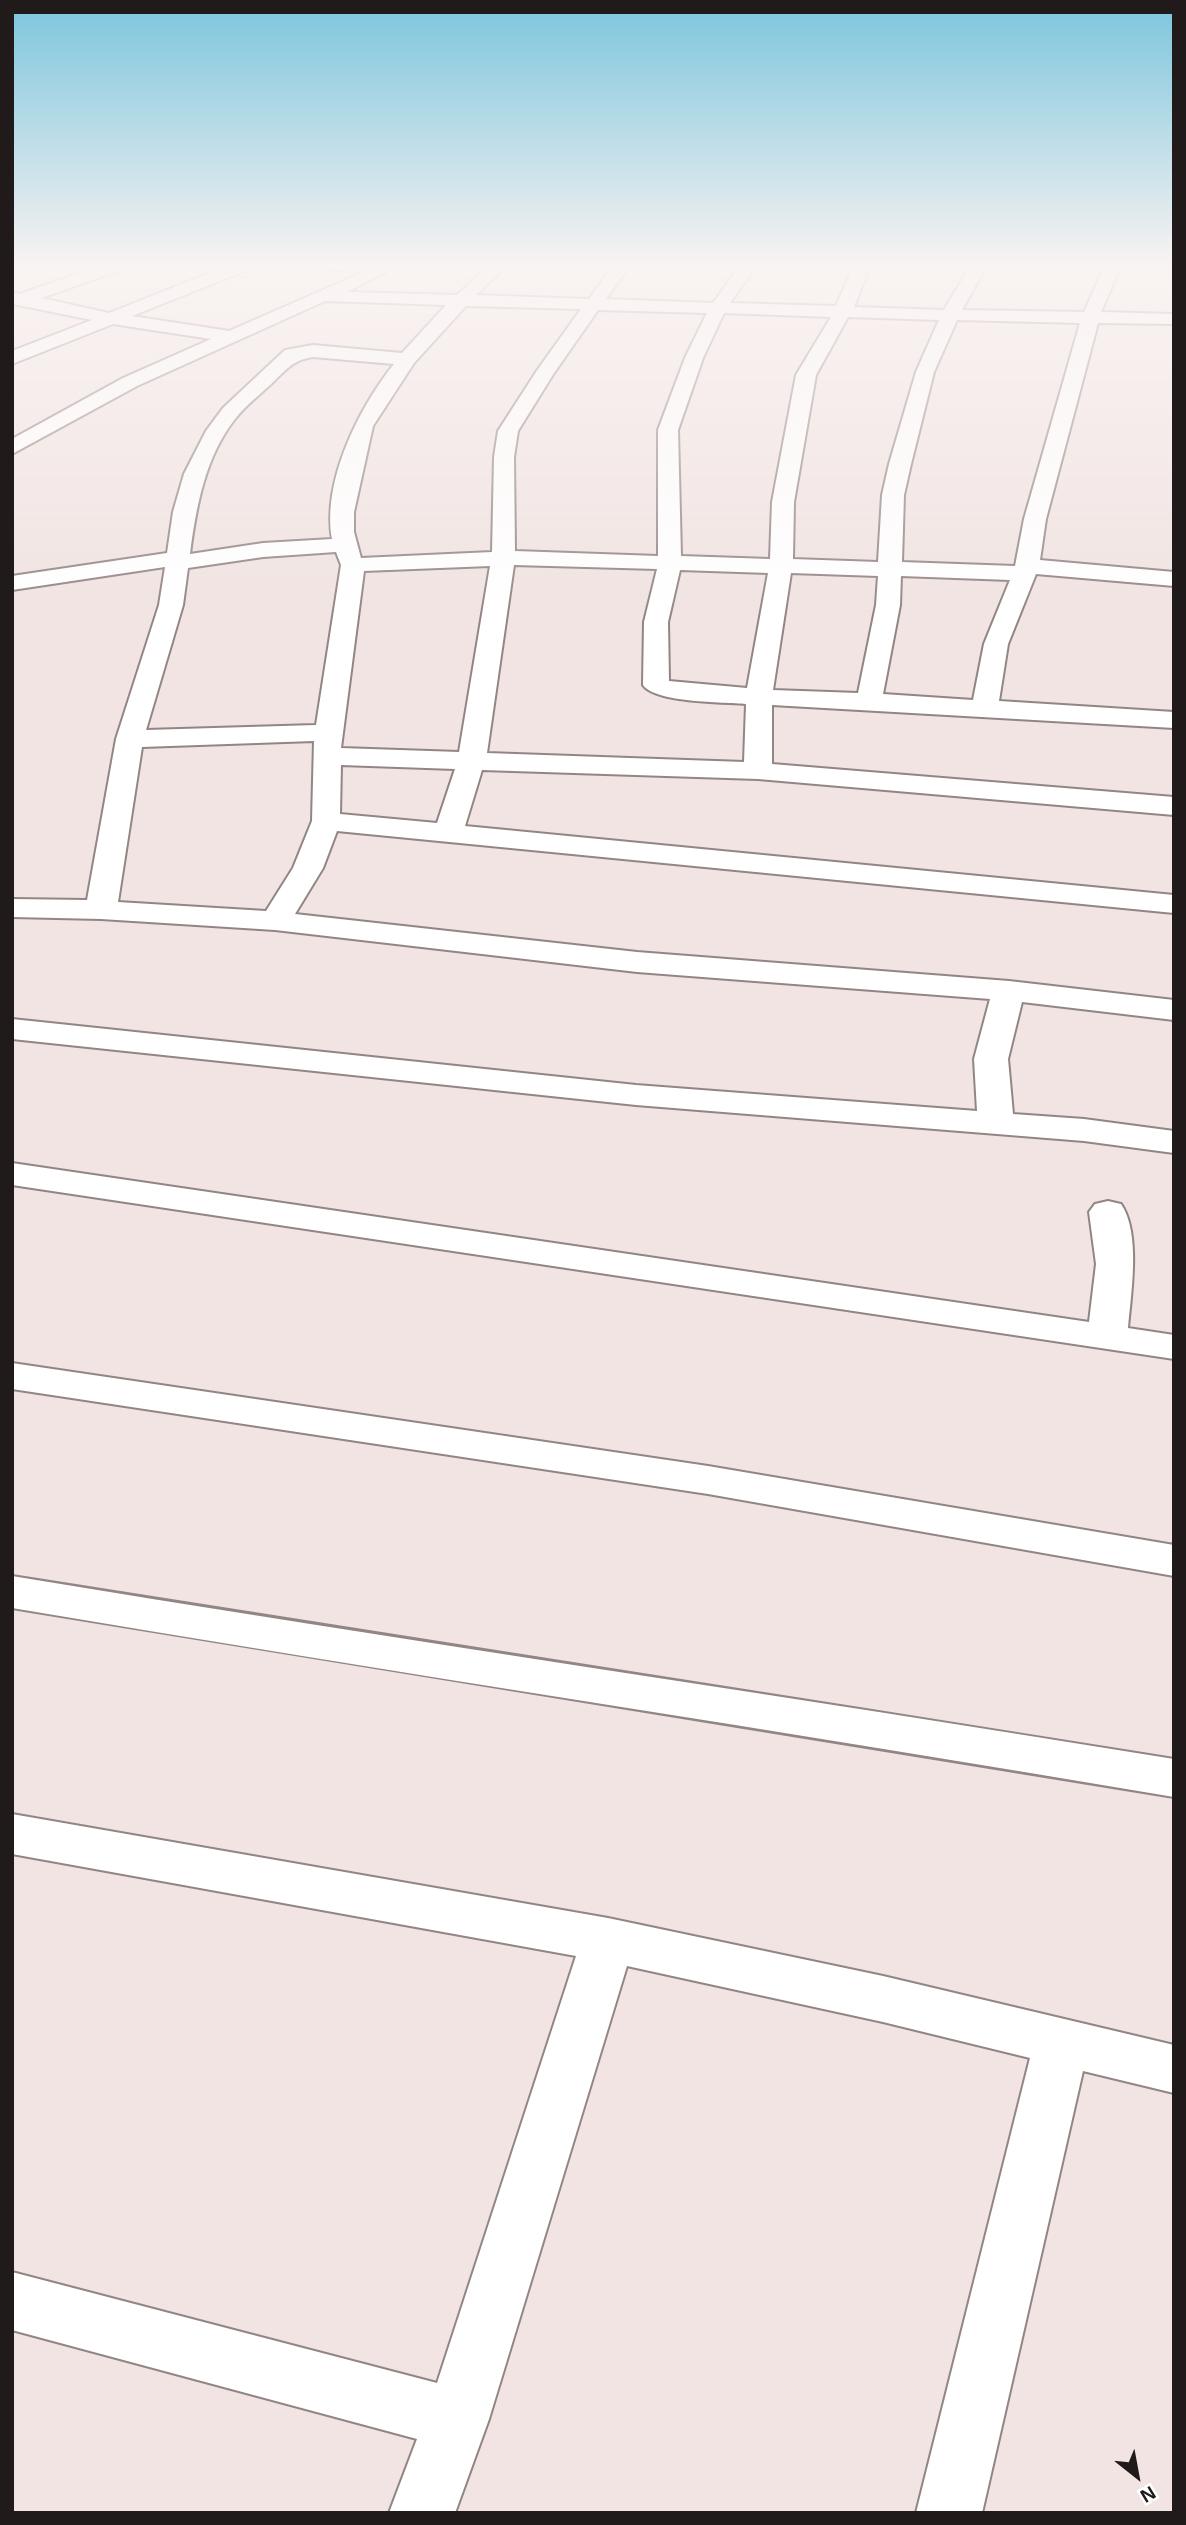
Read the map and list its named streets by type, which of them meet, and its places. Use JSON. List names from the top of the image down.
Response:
{
  "north": "bottom right"
}
